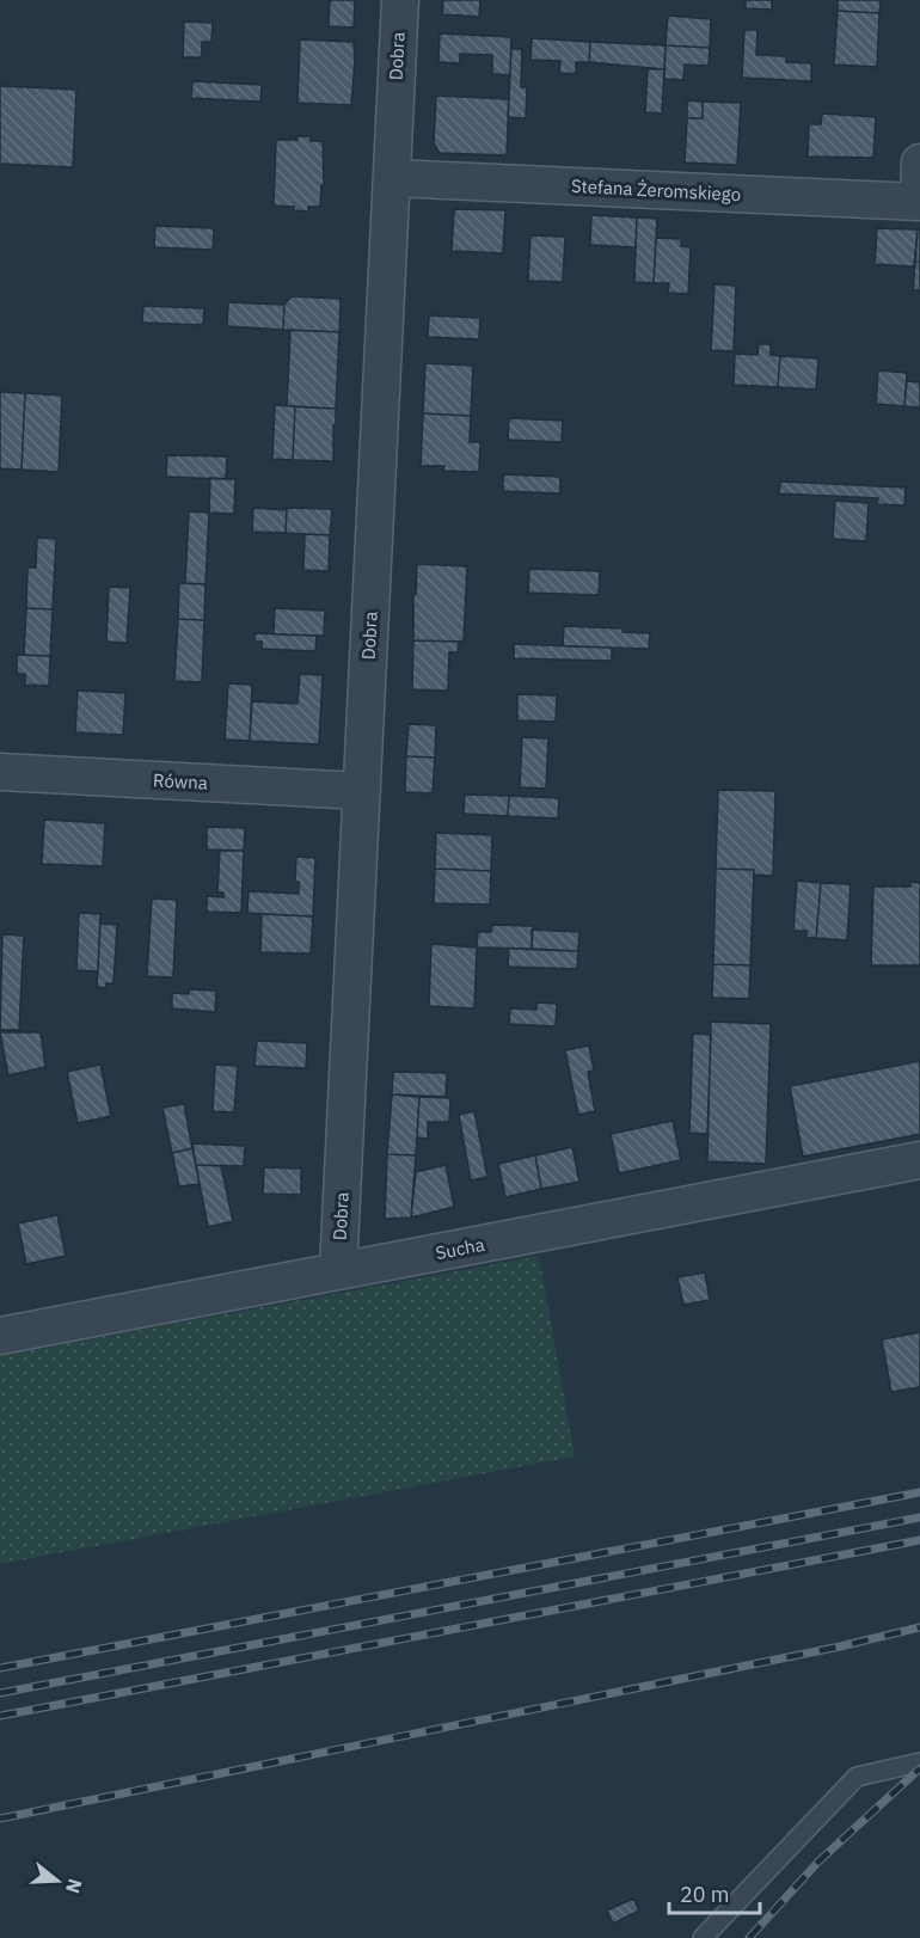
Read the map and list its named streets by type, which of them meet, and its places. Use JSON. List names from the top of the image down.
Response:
{
  "streets": {
    "street": [
      "Dobra",
      "Stefana Żeromskiego",
      "Równa",
      "Sucha"
    ]
  },
  "crossings": [
    ["Dobra", "Stefana Żeromskiego"],
    ["Dobra", "Równa"],
    ["Dobra", "Sucha"]
  ],
  "scale_bar": "20 m",
  "north": "right"
}
